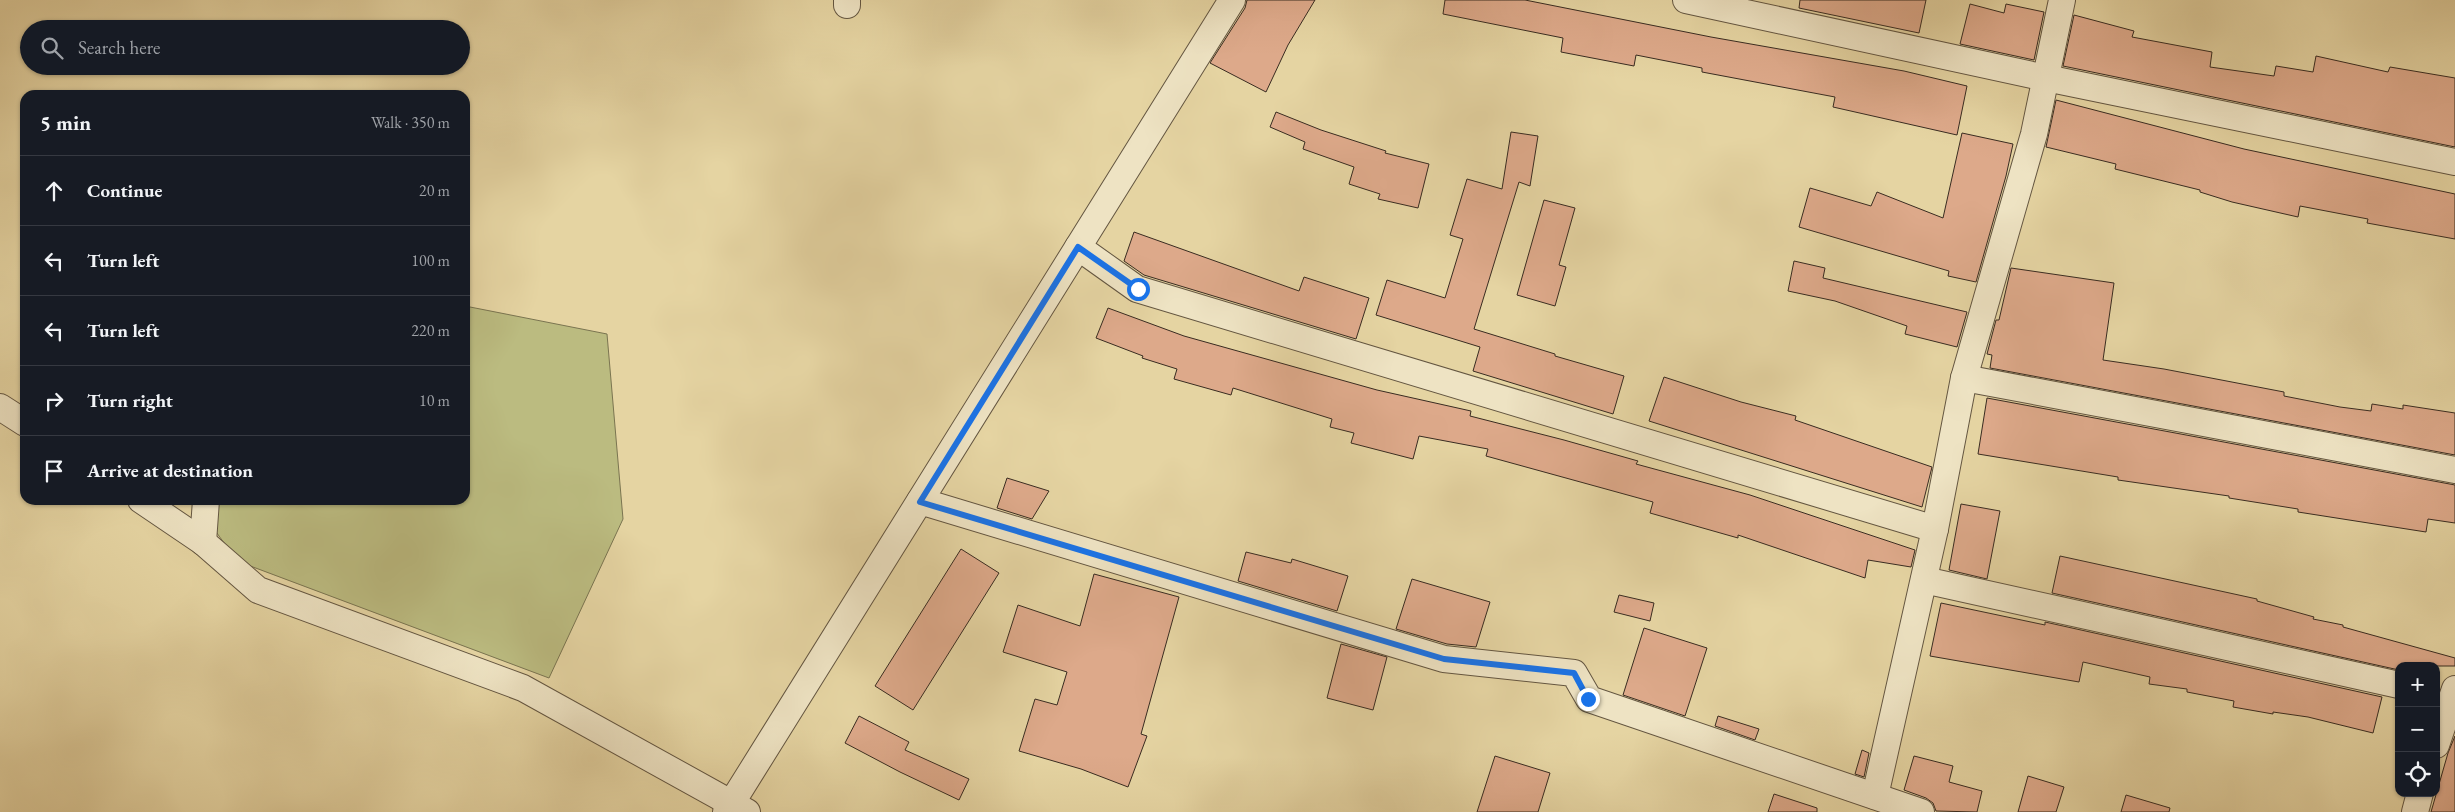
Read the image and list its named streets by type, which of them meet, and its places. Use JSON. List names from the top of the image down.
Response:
{
  "page": {
    "search": "Search here",
    "heading": ["5 min", "Walk · 350 m"],
    "list": [
      ["Continue", "20 m"],
      ["Turn left", "100 m"],
      ["Turn left", "220 m"],
      ["Turn right", "10 m"],
      "Arrive at destination"
    ],
    "map_buttons": ["+", "−"]
  }
}
